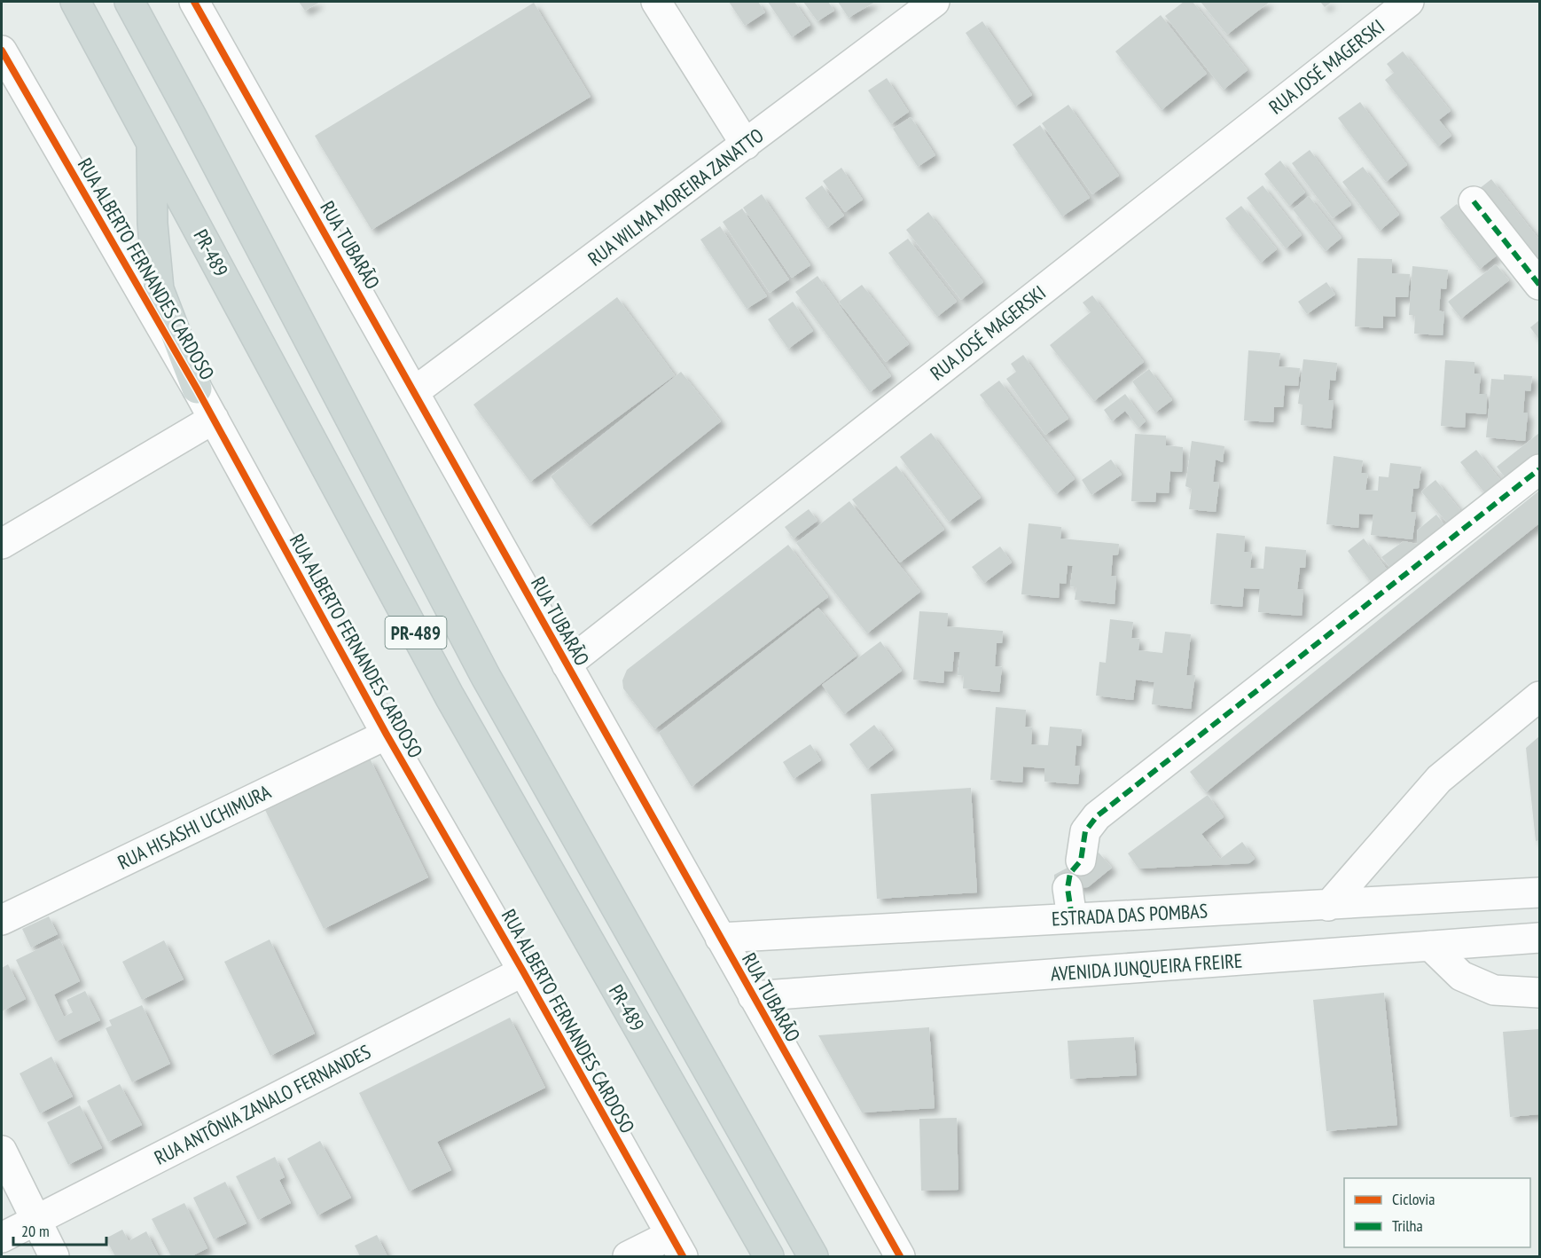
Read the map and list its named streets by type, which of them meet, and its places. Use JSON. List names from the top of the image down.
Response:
{
  "streets": {
    "main road": ["PR-489"],
    "street": [
      "RUA JOSÉ MAGERSKI",
      "RUA WILMA MOREIRA ZANATTO",
      "RUA TUBARÃO",
      "RUA ALBERTO FERNANDES CARDOSO",
      "RUA HISASHI UCHIMURA",
      "ESTRADA DAS POMBAS",
      "AVENIDA JUNQUEIRA FREIRE",
      "RUA ANTÔNIA ZANALO FERNANDES"
    ]
  },
  "crossings": [
    ["RUA JOSÉ MAGERSKI", "RUA TUBARÃO"],
    ["RUA WILMA MOREIRA ZANATTO", "RUA TUBARÃO"],
    ["RUA TUBARÃO", "ESTRADA DAS POMBAS"],
    ["RUA TUBARÃO", "AVENIDA JUNQUEIRA FREIRE"],
    ["RUA ALBERTO FERNANDES CARDOSO", "RUA HISASHI UCHIMURA"],
    ["RUA ALBERTO FERNANDES CARDOSO", "RUA ANTÔNIA ZANALO FERNANDES"]
  ],
  "legend": ["Ciclovia", "Trilha"],
  "scale_bar": "20 m"
}
